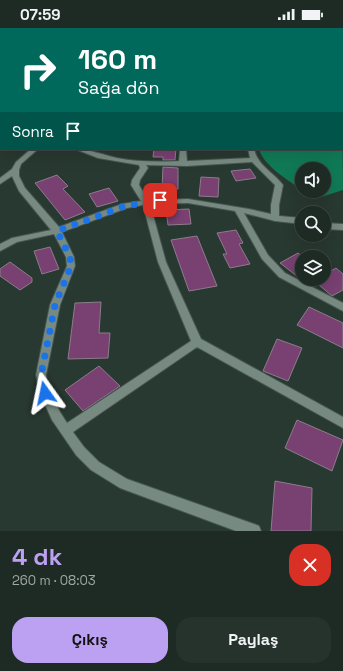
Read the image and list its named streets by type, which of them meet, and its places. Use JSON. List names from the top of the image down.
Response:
{
  "page": {
    "status": "07:59",
    "turn": ["160 m", "Sağa dön"],
    "then": "Sonra",
    "heading": ["4 dk", "260 m · 08:03"],
    "buttons": ["Çıkış", "Paylaş"]
  }
}
